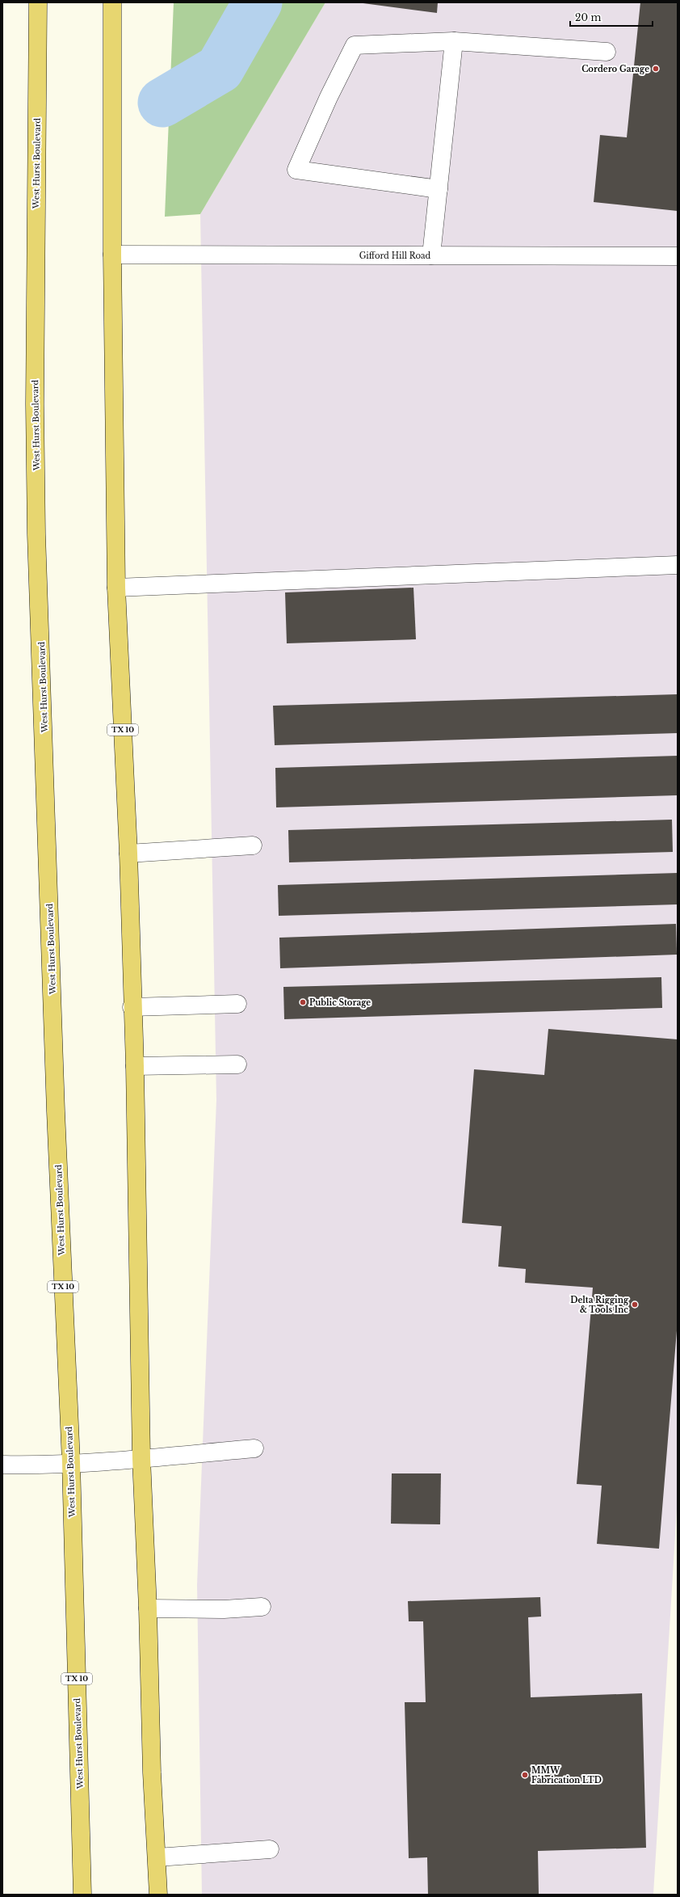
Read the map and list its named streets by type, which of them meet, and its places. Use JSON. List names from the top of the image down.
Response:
{
  "streets": {
    "main road": ["West Hurst Boulevard", "TX 10"],
    "street": ["Gifford Hill Road"]
  },
  "crossings": [
    ["Gifford Hill Road", "TX 10"]
  ],
  "places": [
    "Cordero Garage",
    "Public Storage",
    "Delta Rigging & Tools Inc",
    "MMW Fabrication LTD"
  ],
  "scale_bar": "20 m"
}
